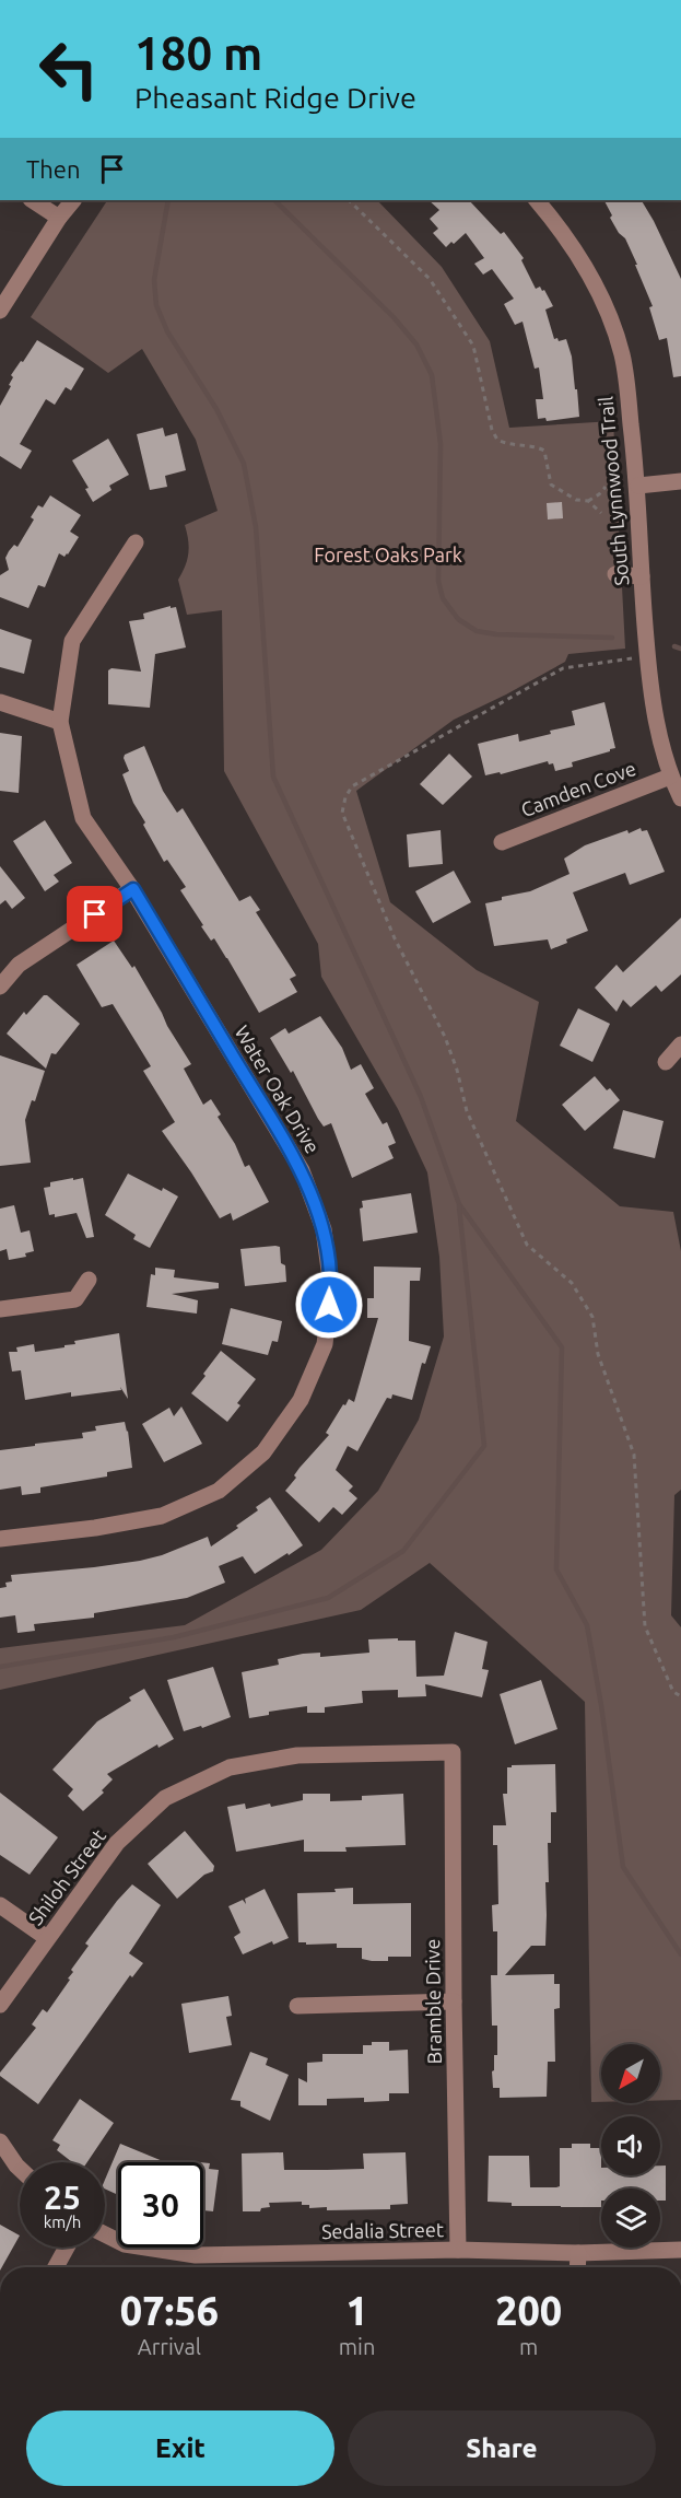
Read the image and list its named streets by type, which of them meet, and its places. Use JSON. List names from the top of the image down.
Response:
{
  "streets": {
    "street": [
      "South Lynnwood Trail",
      "Camden Cove",
      "Water Oak Drive",
      "Shiloh Street",
      "Bramble Drive",
      "Sedalia Street"
    ]
  },
  "crossings": [
    ["South Lynnwood Trail", "Camden Cove"],
    ["Shiloh Street", "Bramble Drive"],
    ["Bramble Drive", "Sedalia Street"]
  ],
  "parks": ["Forest Oaks Park"],
  "north": "bottom left",
  "page": {
    "turn": ["180 m", "Pheasant Ridge Drive"],
    "then": "Then",
    "speed": "25 km/h",
    "limit": "30",
    "eta": [
      "07:56",
      "Arrival",
      "1",
      "min",
      "200",
      "m"
    ],
    "buttons": ["Exit", "Share"]
  }
}
